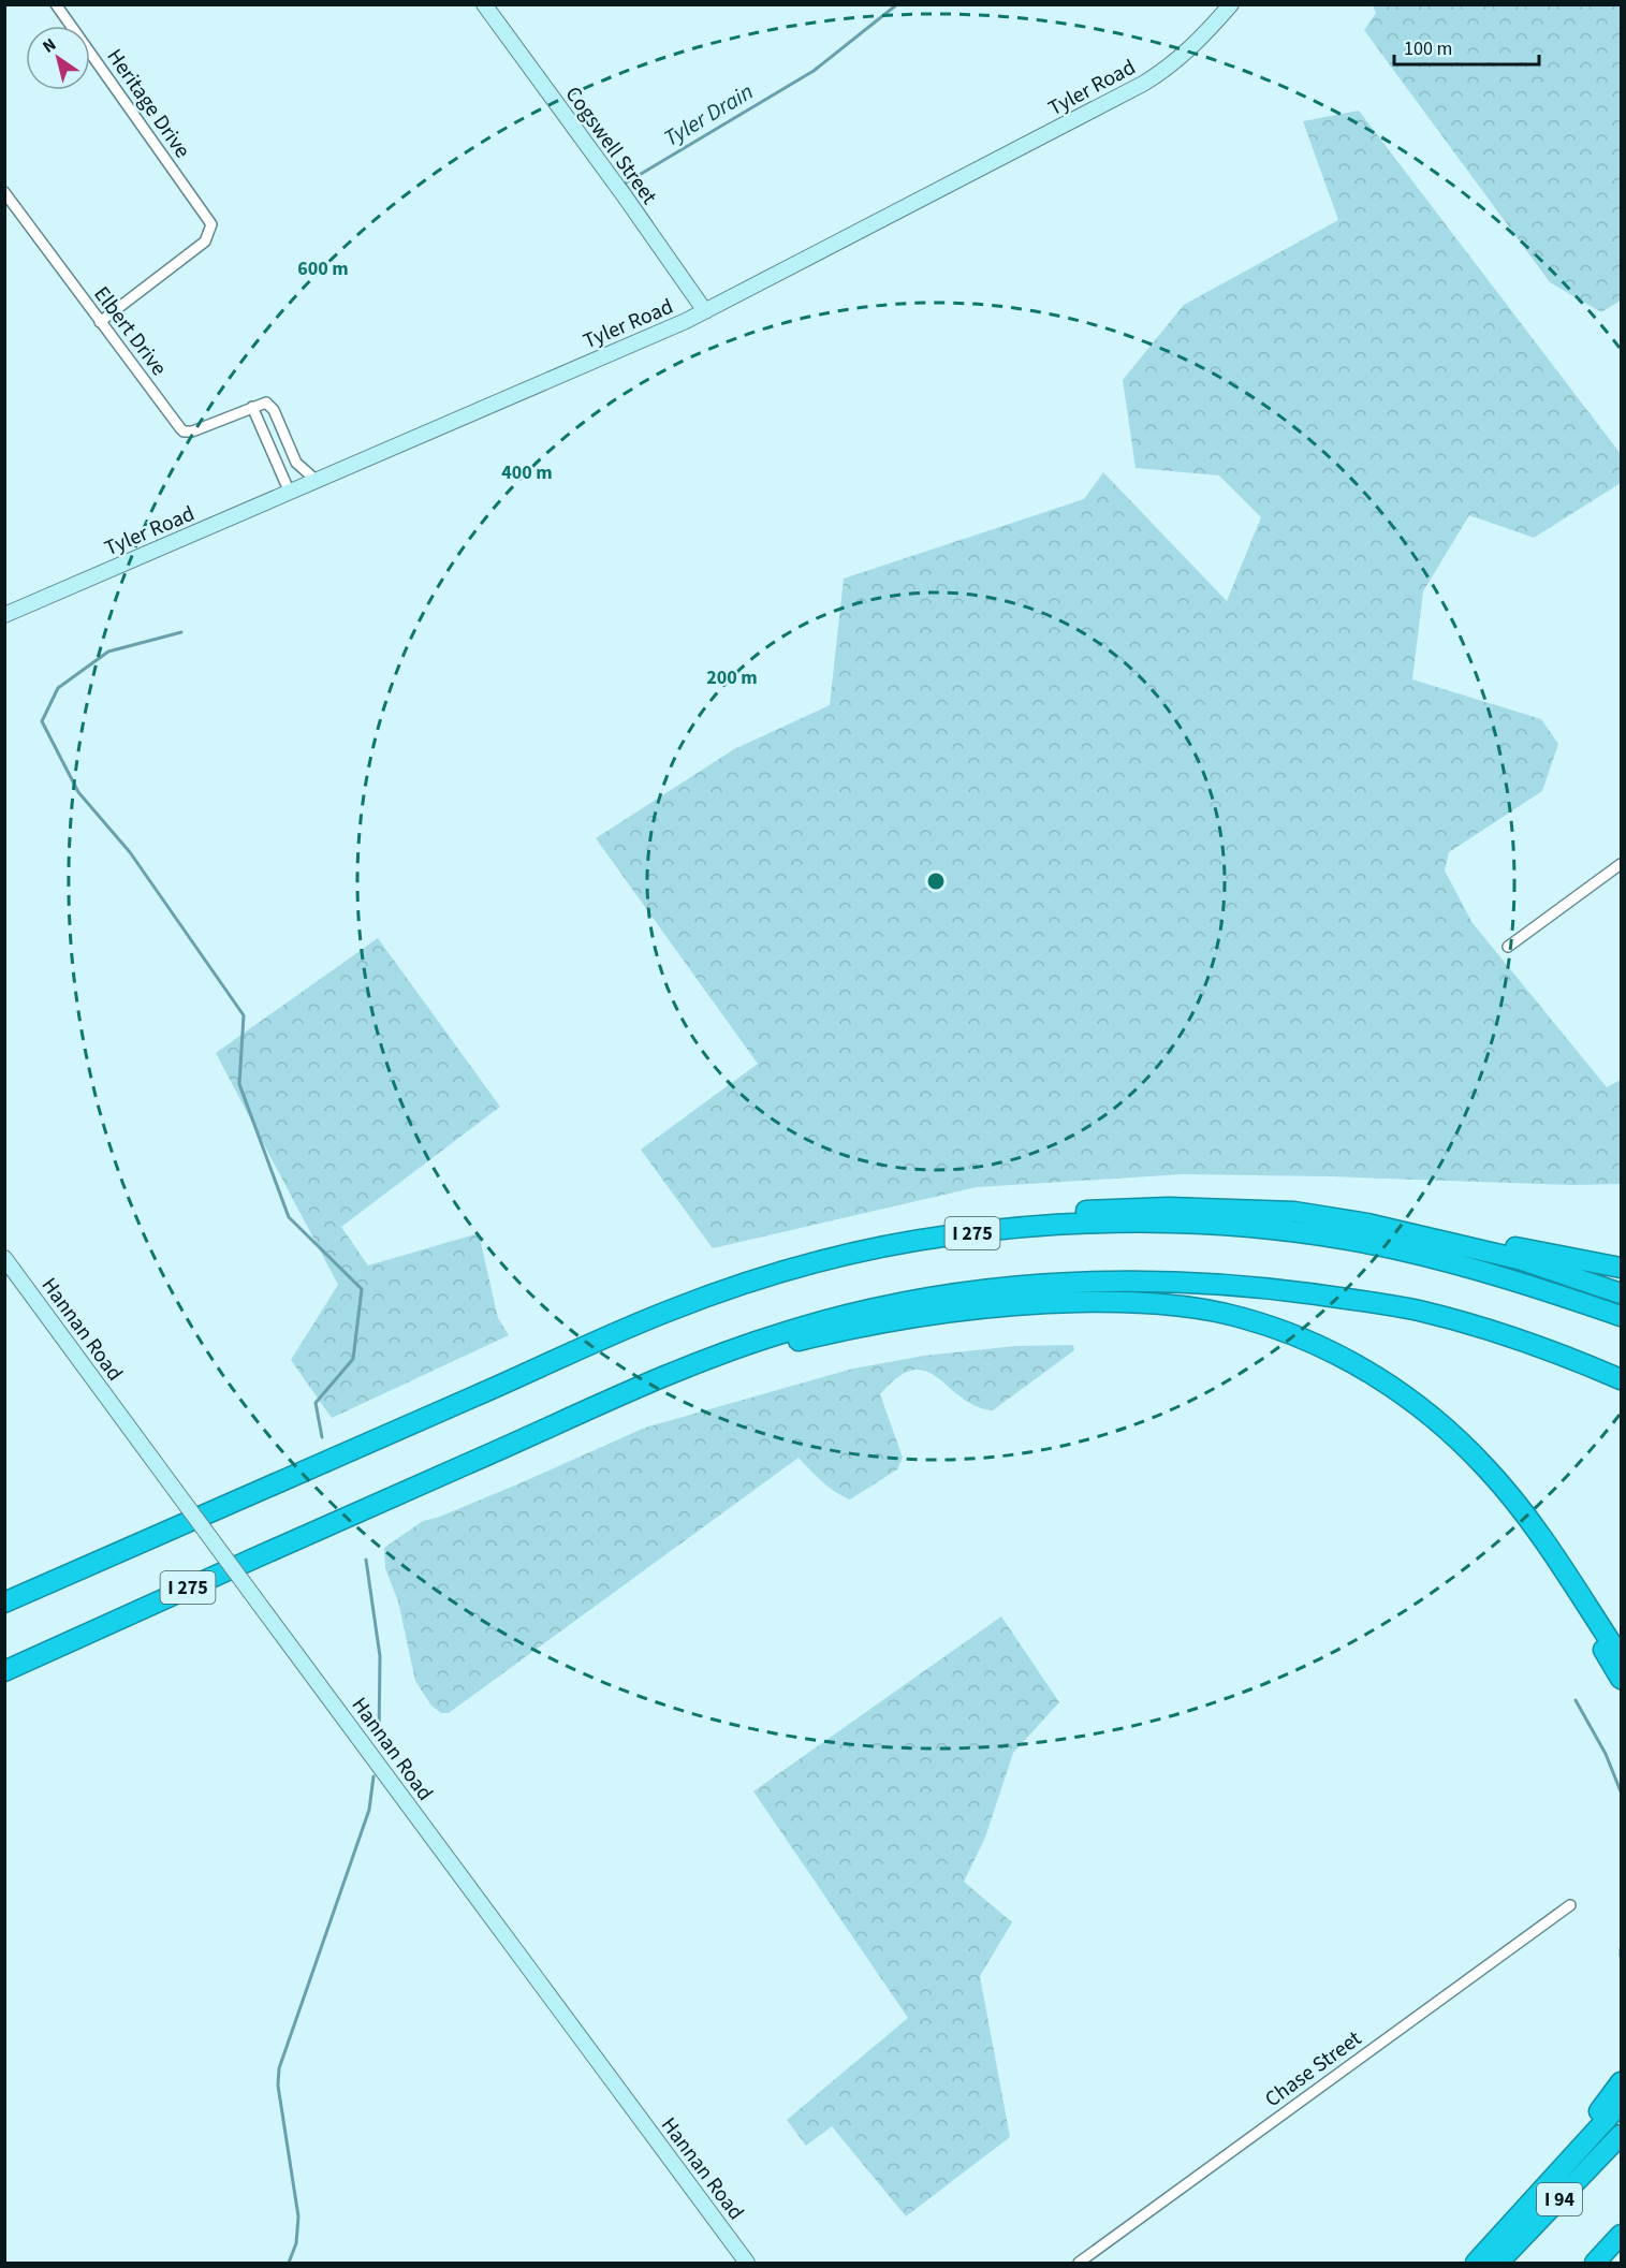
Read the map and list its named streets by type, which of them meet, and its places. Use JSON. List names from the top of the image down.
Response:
{
  "streets": {
    "highway": ["I 275", "I 94"],
    "street": [
      "Tyler Road",
      "Heritage Drive",
      "Cogswell Street",
      "Elbert Drive",
      "Hannan Road",
      "Chase Street"
    ]
  },
  "crossings": [
    ["Tyler Road", "Cogswell Street"],
    ["Heritage Drive", "Elbert Drive"]
  ],
  "water": ["Tyler Drain"],
  "scale_bar": "100 m",
  "north": "top left",
  "rings": ["600 m", "400 m", "200 m"]
}
